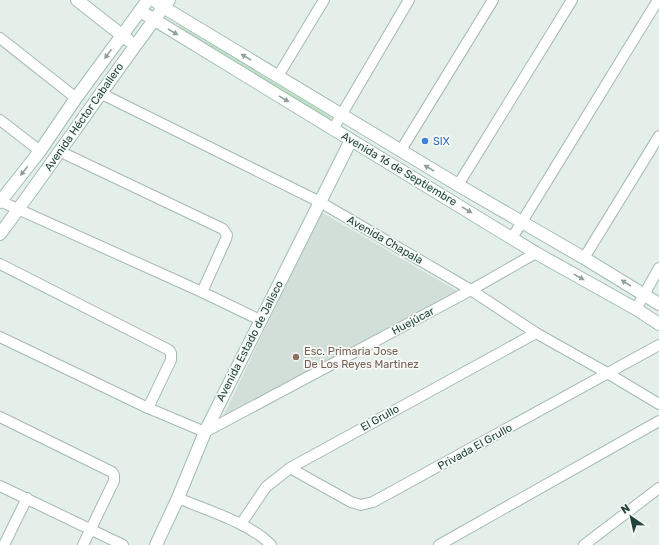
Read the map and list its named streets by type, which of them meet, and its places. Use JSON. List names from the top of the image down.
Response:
{
  "streets": {
    "street": [
      "Avenida Héctor Caballero",
      "Avenida 16 de Septiembre",
      "Avenida Chapala",
      "Huejúcar",
      "Avenida Estado de Jalisco",
      "El Grullo",
      "Privada El Grullo"
    ]
  },
  "crossings": [
    ["Avenida Héctor Caballero", "Avenida 16 de Septiembre"],
    ["Avenida Héctor Caballero", "Avenida Chapala"],
    ["Avenida 16 de Septiembre", "Huejúcar"],
    ["Avenida 16 de Septiembre", "Avenida Estado de Jalisco"],
    ["Avenida Chapala", "Huejúcar"],
    ["Avenida Chapala", "Avenida Estado de Jalisco"],
    ["Avenida Chapala", "El Grullo"],
    ["Avenida Chapala", "Privada El Grullo"],
    ["Huejúcar", "Avenida Estado de Jalisco"],
    ["El Grullo", "Privada El Grullo"]
  ],
  "places": ["SIX", "Esc. Primaria Jose De Los Reyes Martinez"],
  "north": "top left"
}
